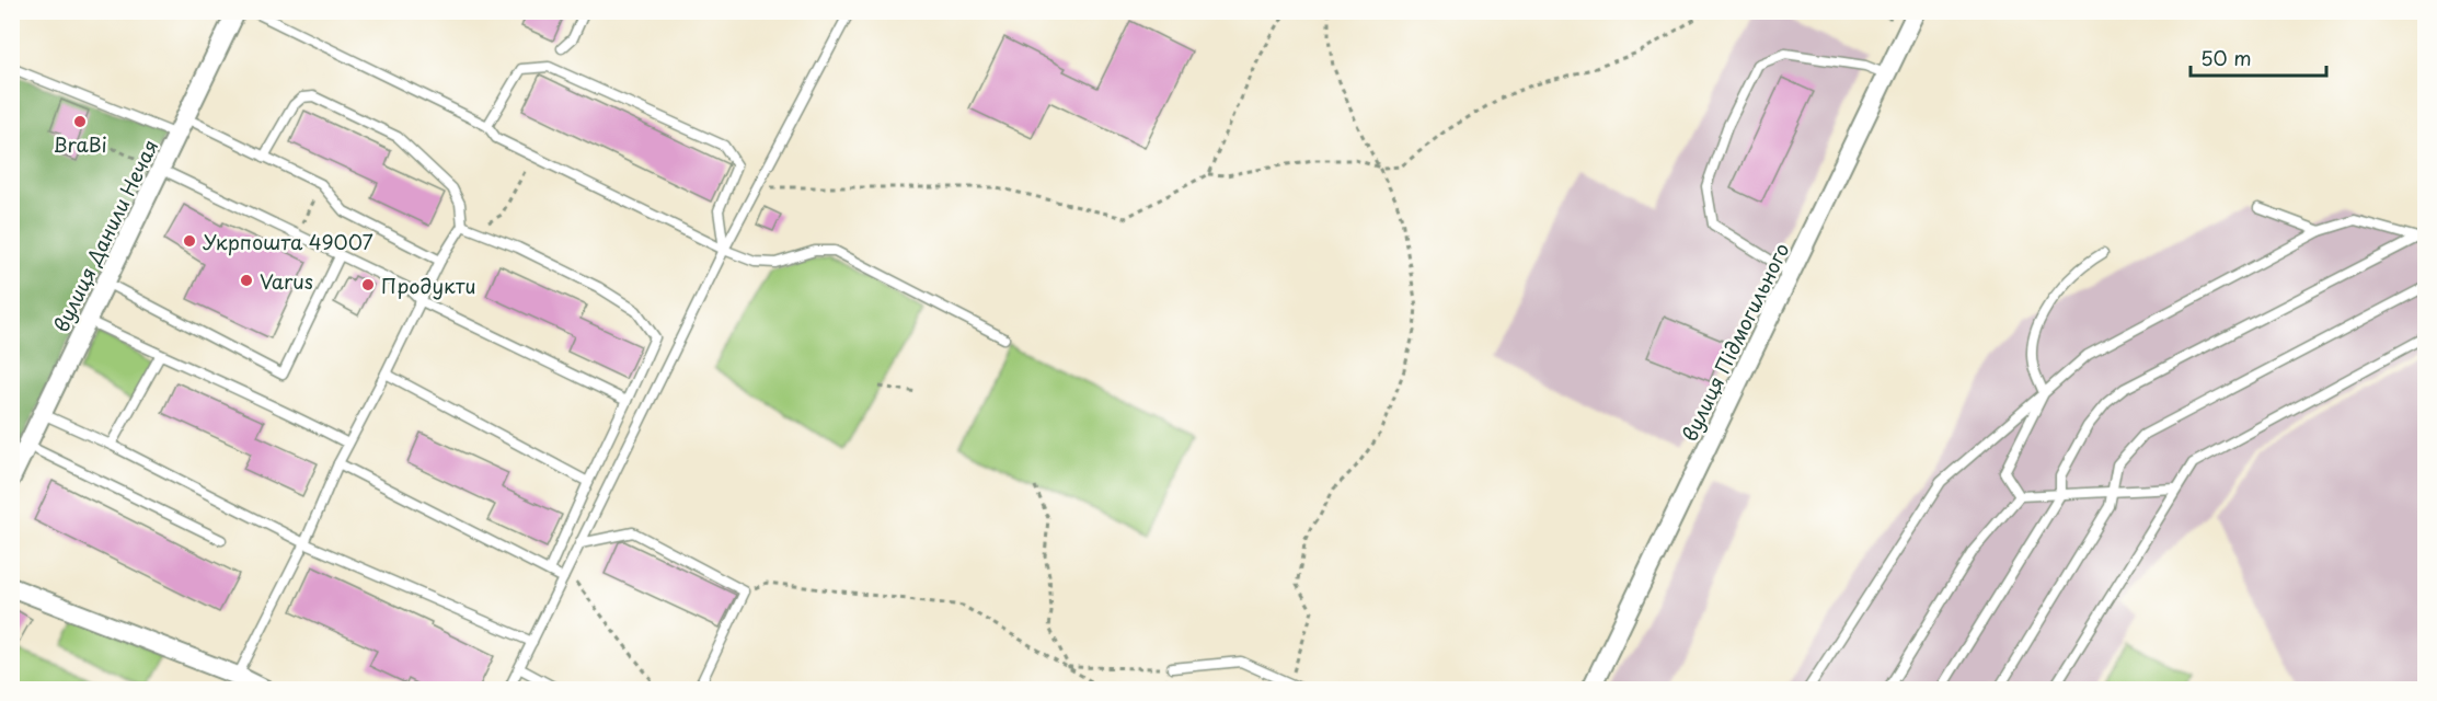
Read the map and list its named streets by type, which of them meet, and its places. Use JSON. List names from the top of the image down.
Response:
{
  "streets": {
    "street": ["вулиця Данили Нечая", "вулиця Підмогильного"]
  },
  "places": [
    "BraBi",
    "Укрпошта 49007",
    "Varus",
    "Продукти"
  ],
  "scale_bar": "50 m"
}
